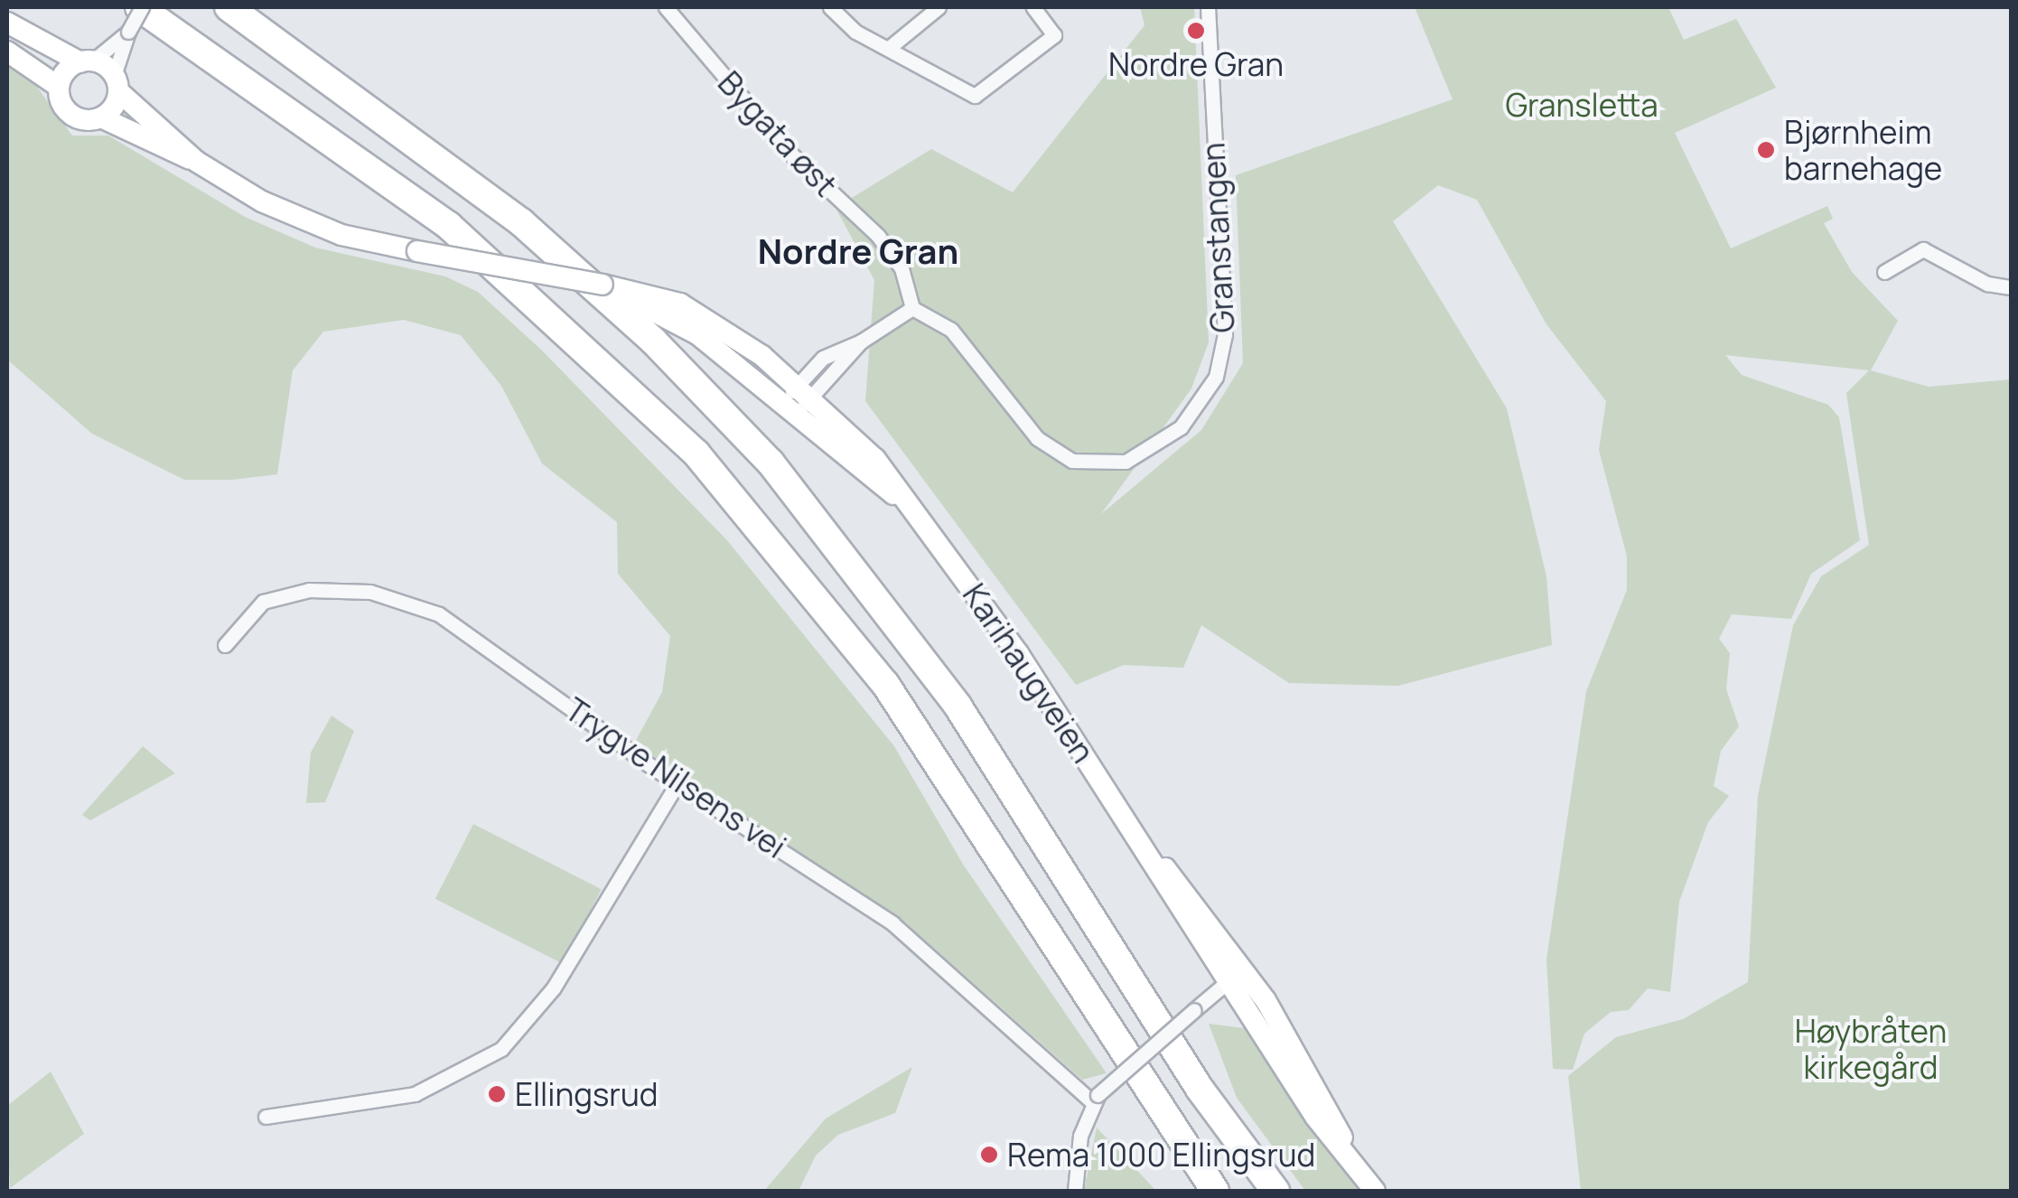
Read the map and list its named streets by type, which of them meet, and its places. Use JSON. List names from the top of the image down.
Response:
{
  "streets": {
    "main road": ["Karihaugveien"],
    "street": ["Bygata øst", "Granstangen", "Trygve Nilsens vei"]
  },
  "crossings": [
    ["Bygata øst", "Granstangen"]
  ],
  "districts": ["Nordre Gran"],
  "parks": ["Gransletta", "Høybråten kirkegård"],
  "places": [
    "Nordre Gran",
    "Bjørnheim barnehage",
    "Ellingsrud",
    "Rema 1000 Ellingsrud"
  ]
}
